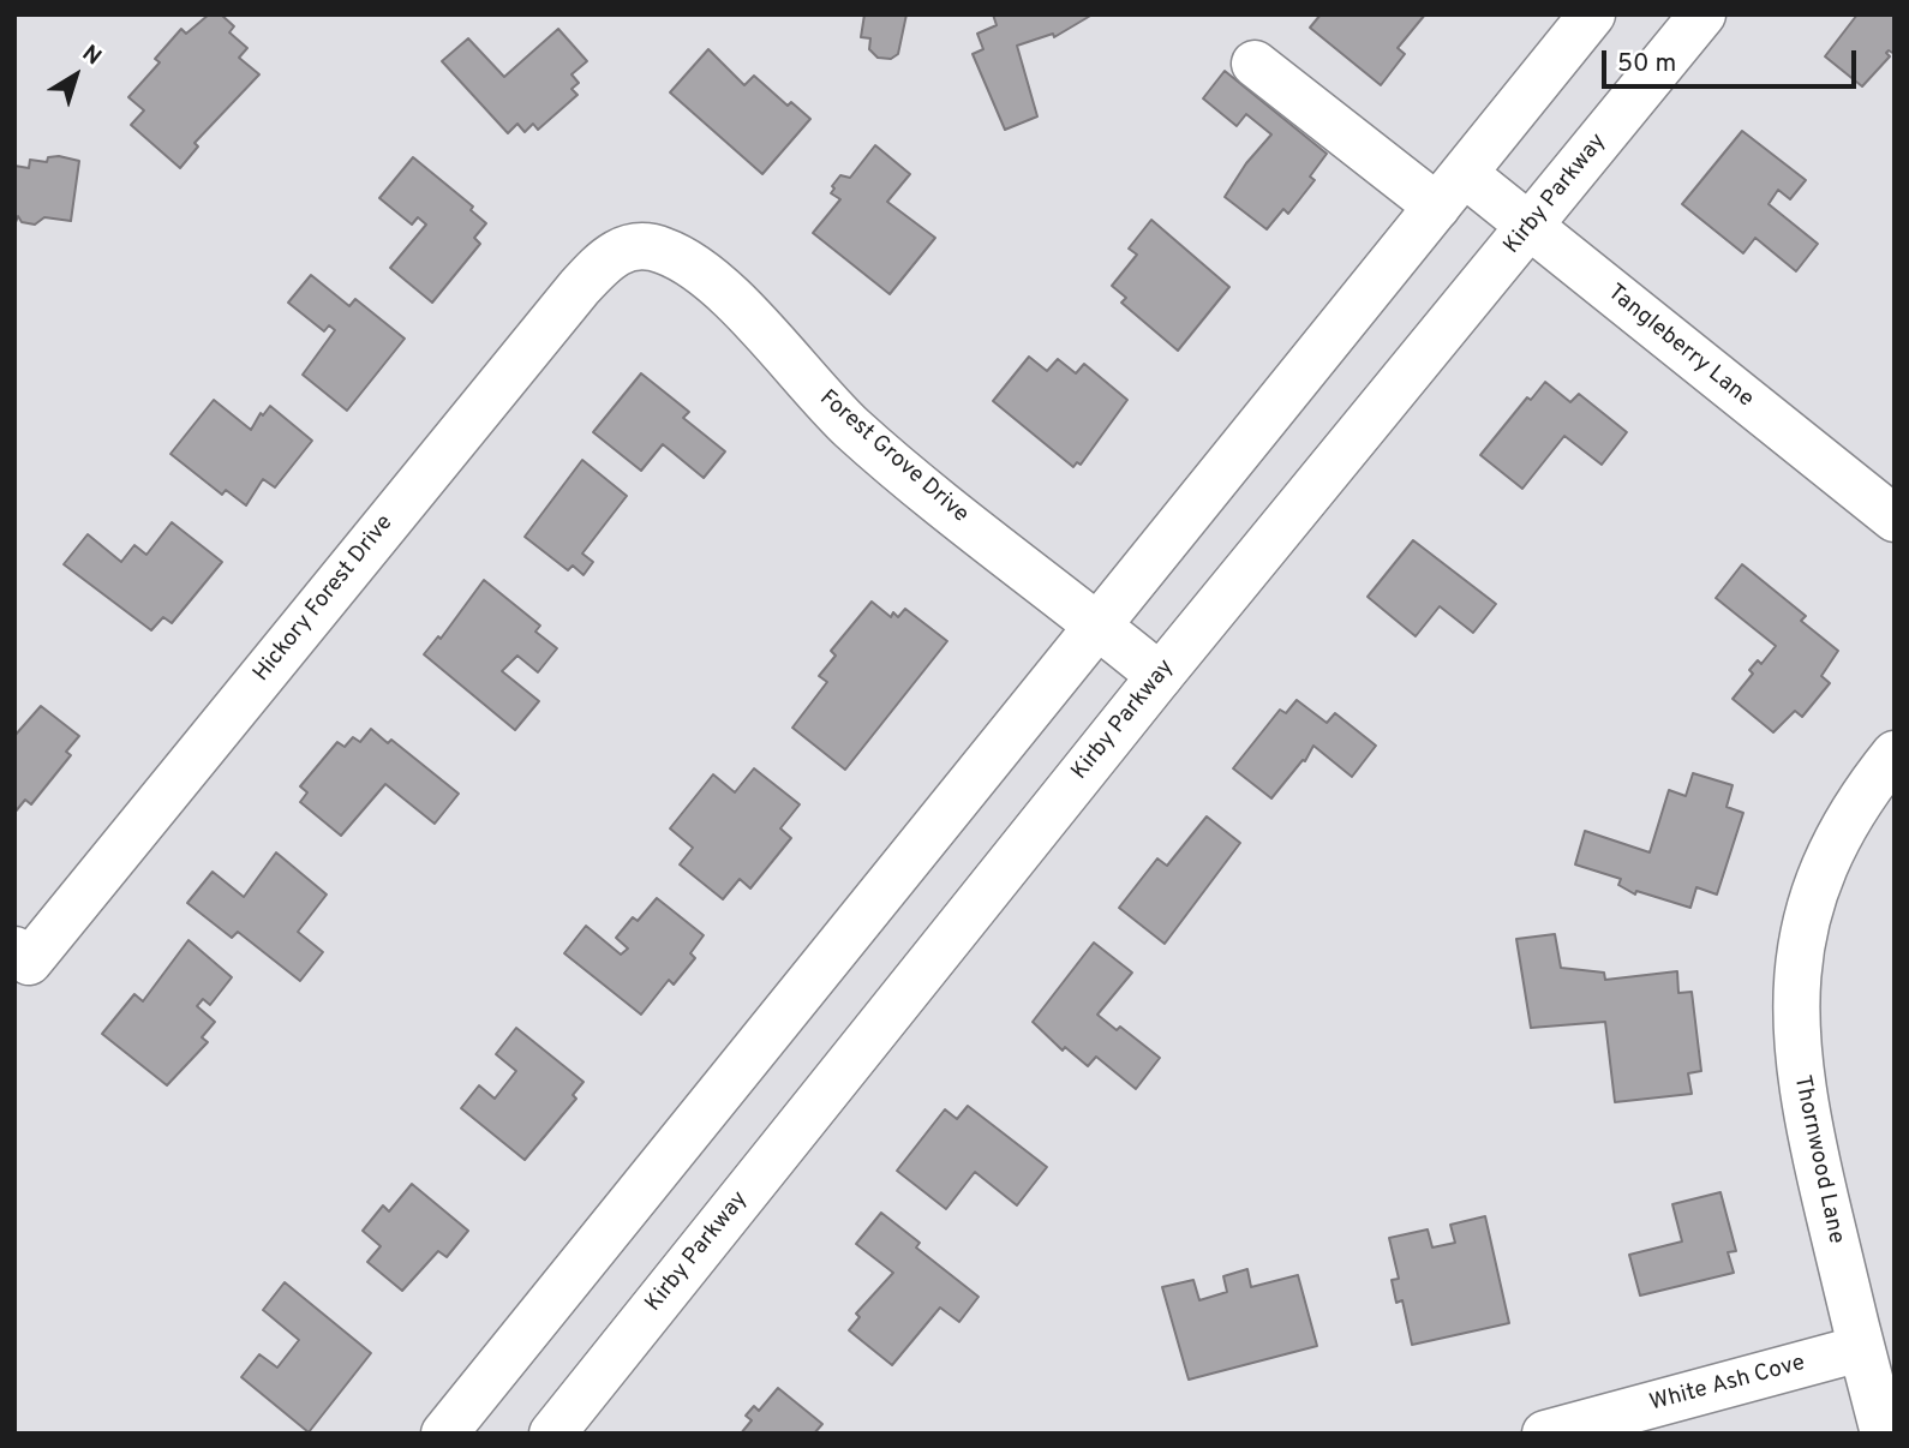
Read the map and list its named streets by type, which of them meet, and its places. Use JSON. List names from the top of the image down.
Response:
{
  "streets": {
    "main road": [
      "Kirby Parkway",
      "Tangleberry Lane",
      "Forest Grove Drive",
      "Hickory Forest Drive",
      "Thornwood Lane",
      "White Ash Cove"
    ]
  },
  "crossings": [
    ["Kirby Parkway", "Tangleberry Lane"],
    ["Kirby Parkway", "Forest Grove Drive"],
    ["Forest Grove Drive", "Hickory Forest Drive"],
    ["Thornwood Lane", "White Ash Cove"]
  ],
  "scale_bar": "50 m",
  "north": "top right"
}
